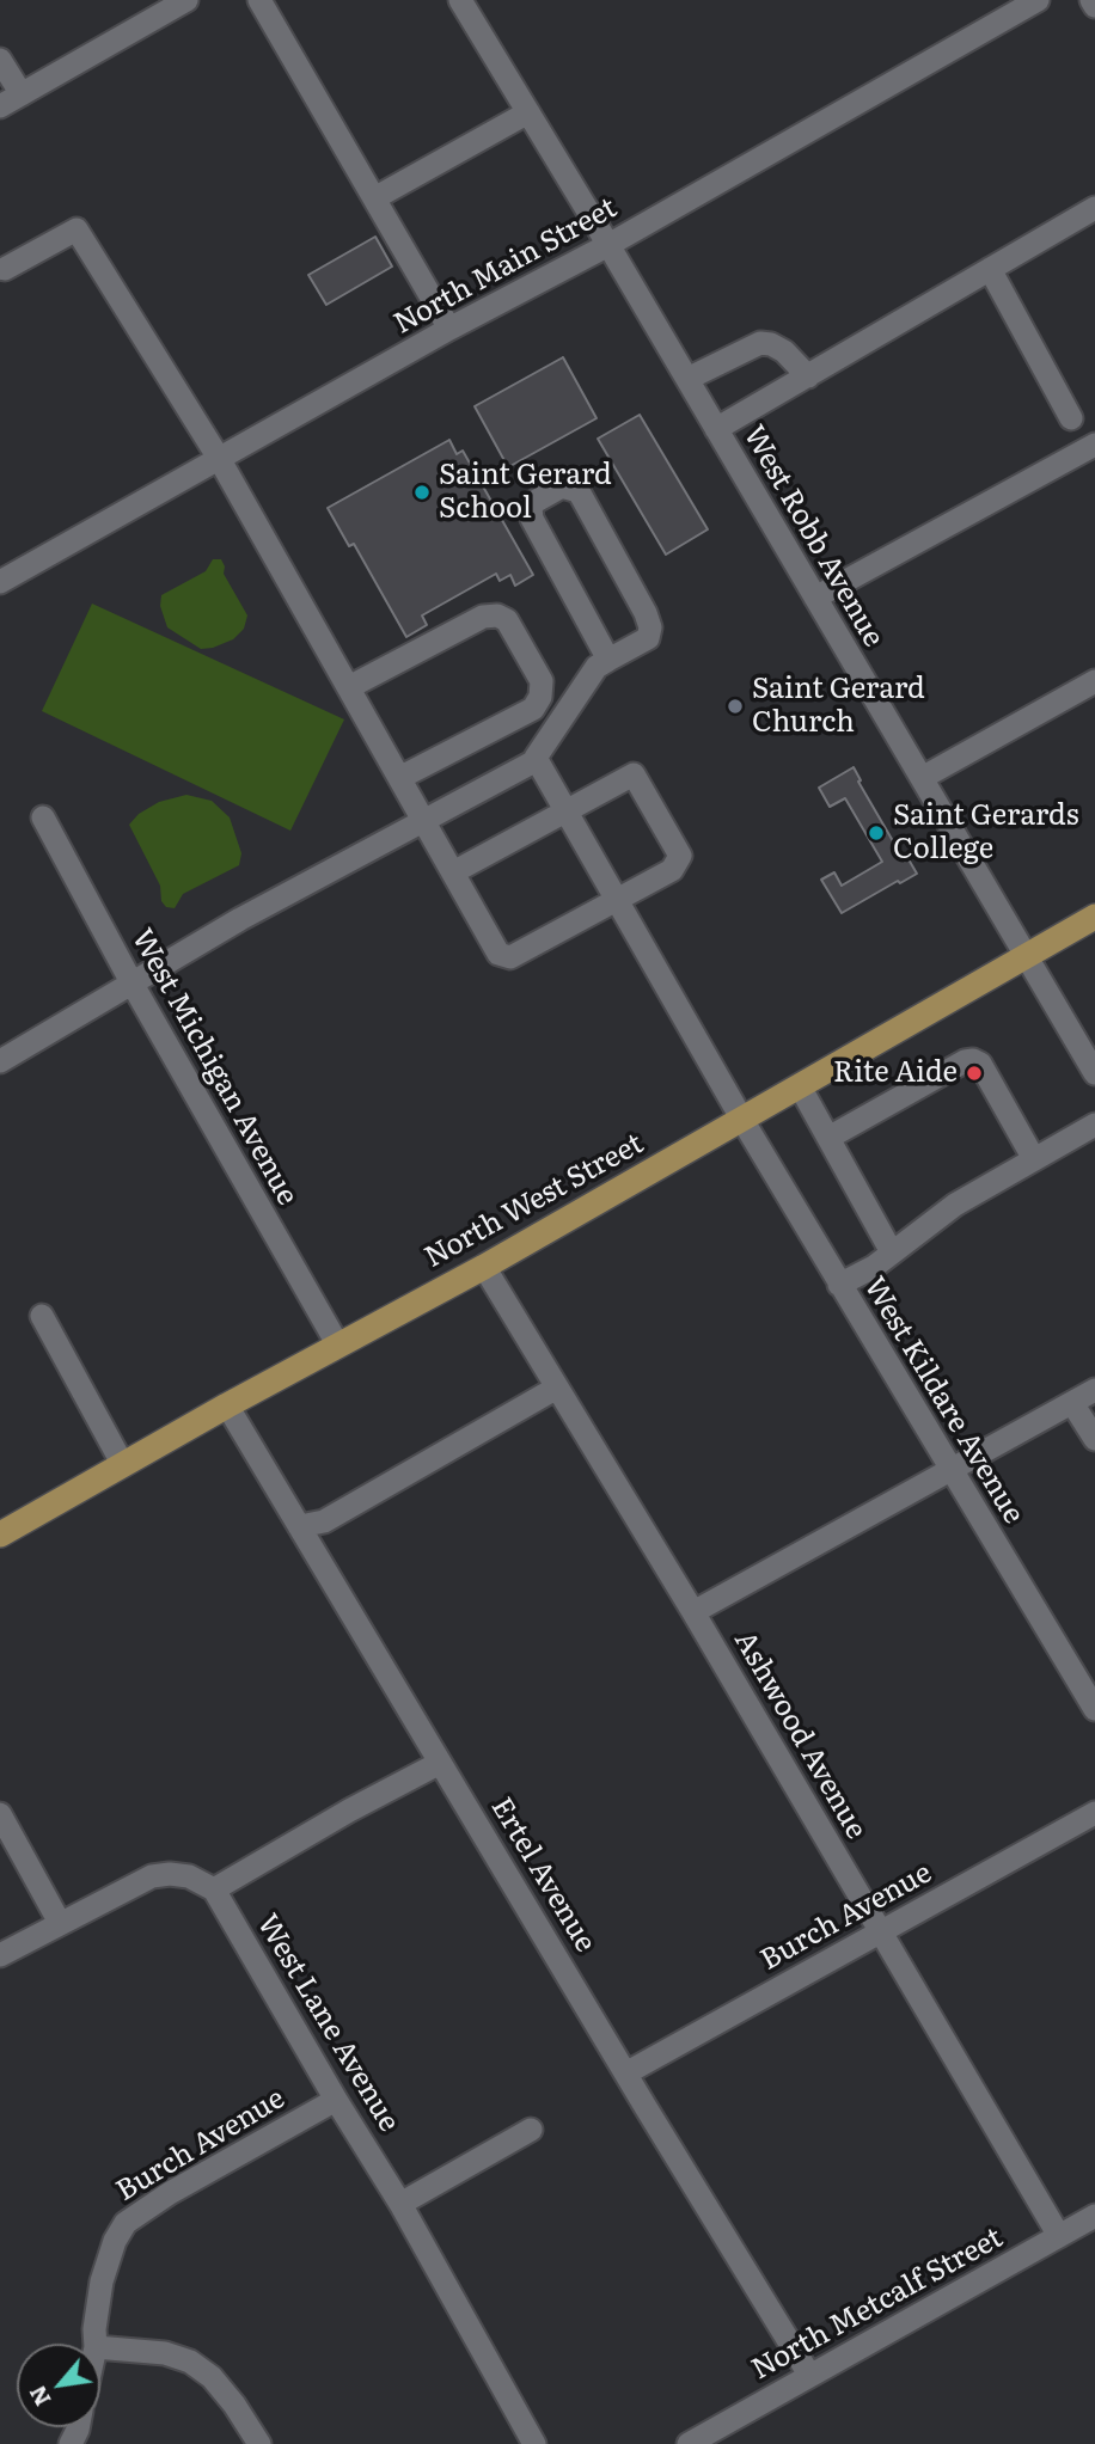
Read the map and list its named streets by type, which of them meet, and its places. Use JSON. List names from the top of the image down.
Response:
{
  "streets": {
    "main road": ["North West Street"],
    "street": [
      "North Main Street",
      "West Robb Avenue",
      "West Michigan Avenue",
      "West Kildare Avenue",
      "Ashwood Avenue",
      "Ertel Avenue",
      "Burch Avenue",
      "West Lane Avenue",
      "North Metcalf Street"
    ]
  },
  "crossings": [
    ["North Main Street", "West Robb Avenue"],
    ["West Robb Avenue", "North West Street"],
    ["West Michigan Avenue", "North West Street"],
    ["North West Street", "West Kildare Avenue"],
    ["North West Street", "Ashwood Avenue"],
    ["North West Street", "Ertel Avenue"],
    ["Ashwood Avenue", "Burch Avenue"],
    ["Ashwood Avenue", "North Metcalf Street"],
    ["Ertel Avenue", "Burch Avenue"],
    ["Ertel Avenue", "North Metcalf Street"],
    ["Burch Avenue", "West Lane Avenue"]
  ],
  "places": [
    "Saint Gerard School",
    "Saint Gerard Church",
    "Saint Gerards College",
    "Rite Aide"
  ],
  "north": "bottom left"
}
